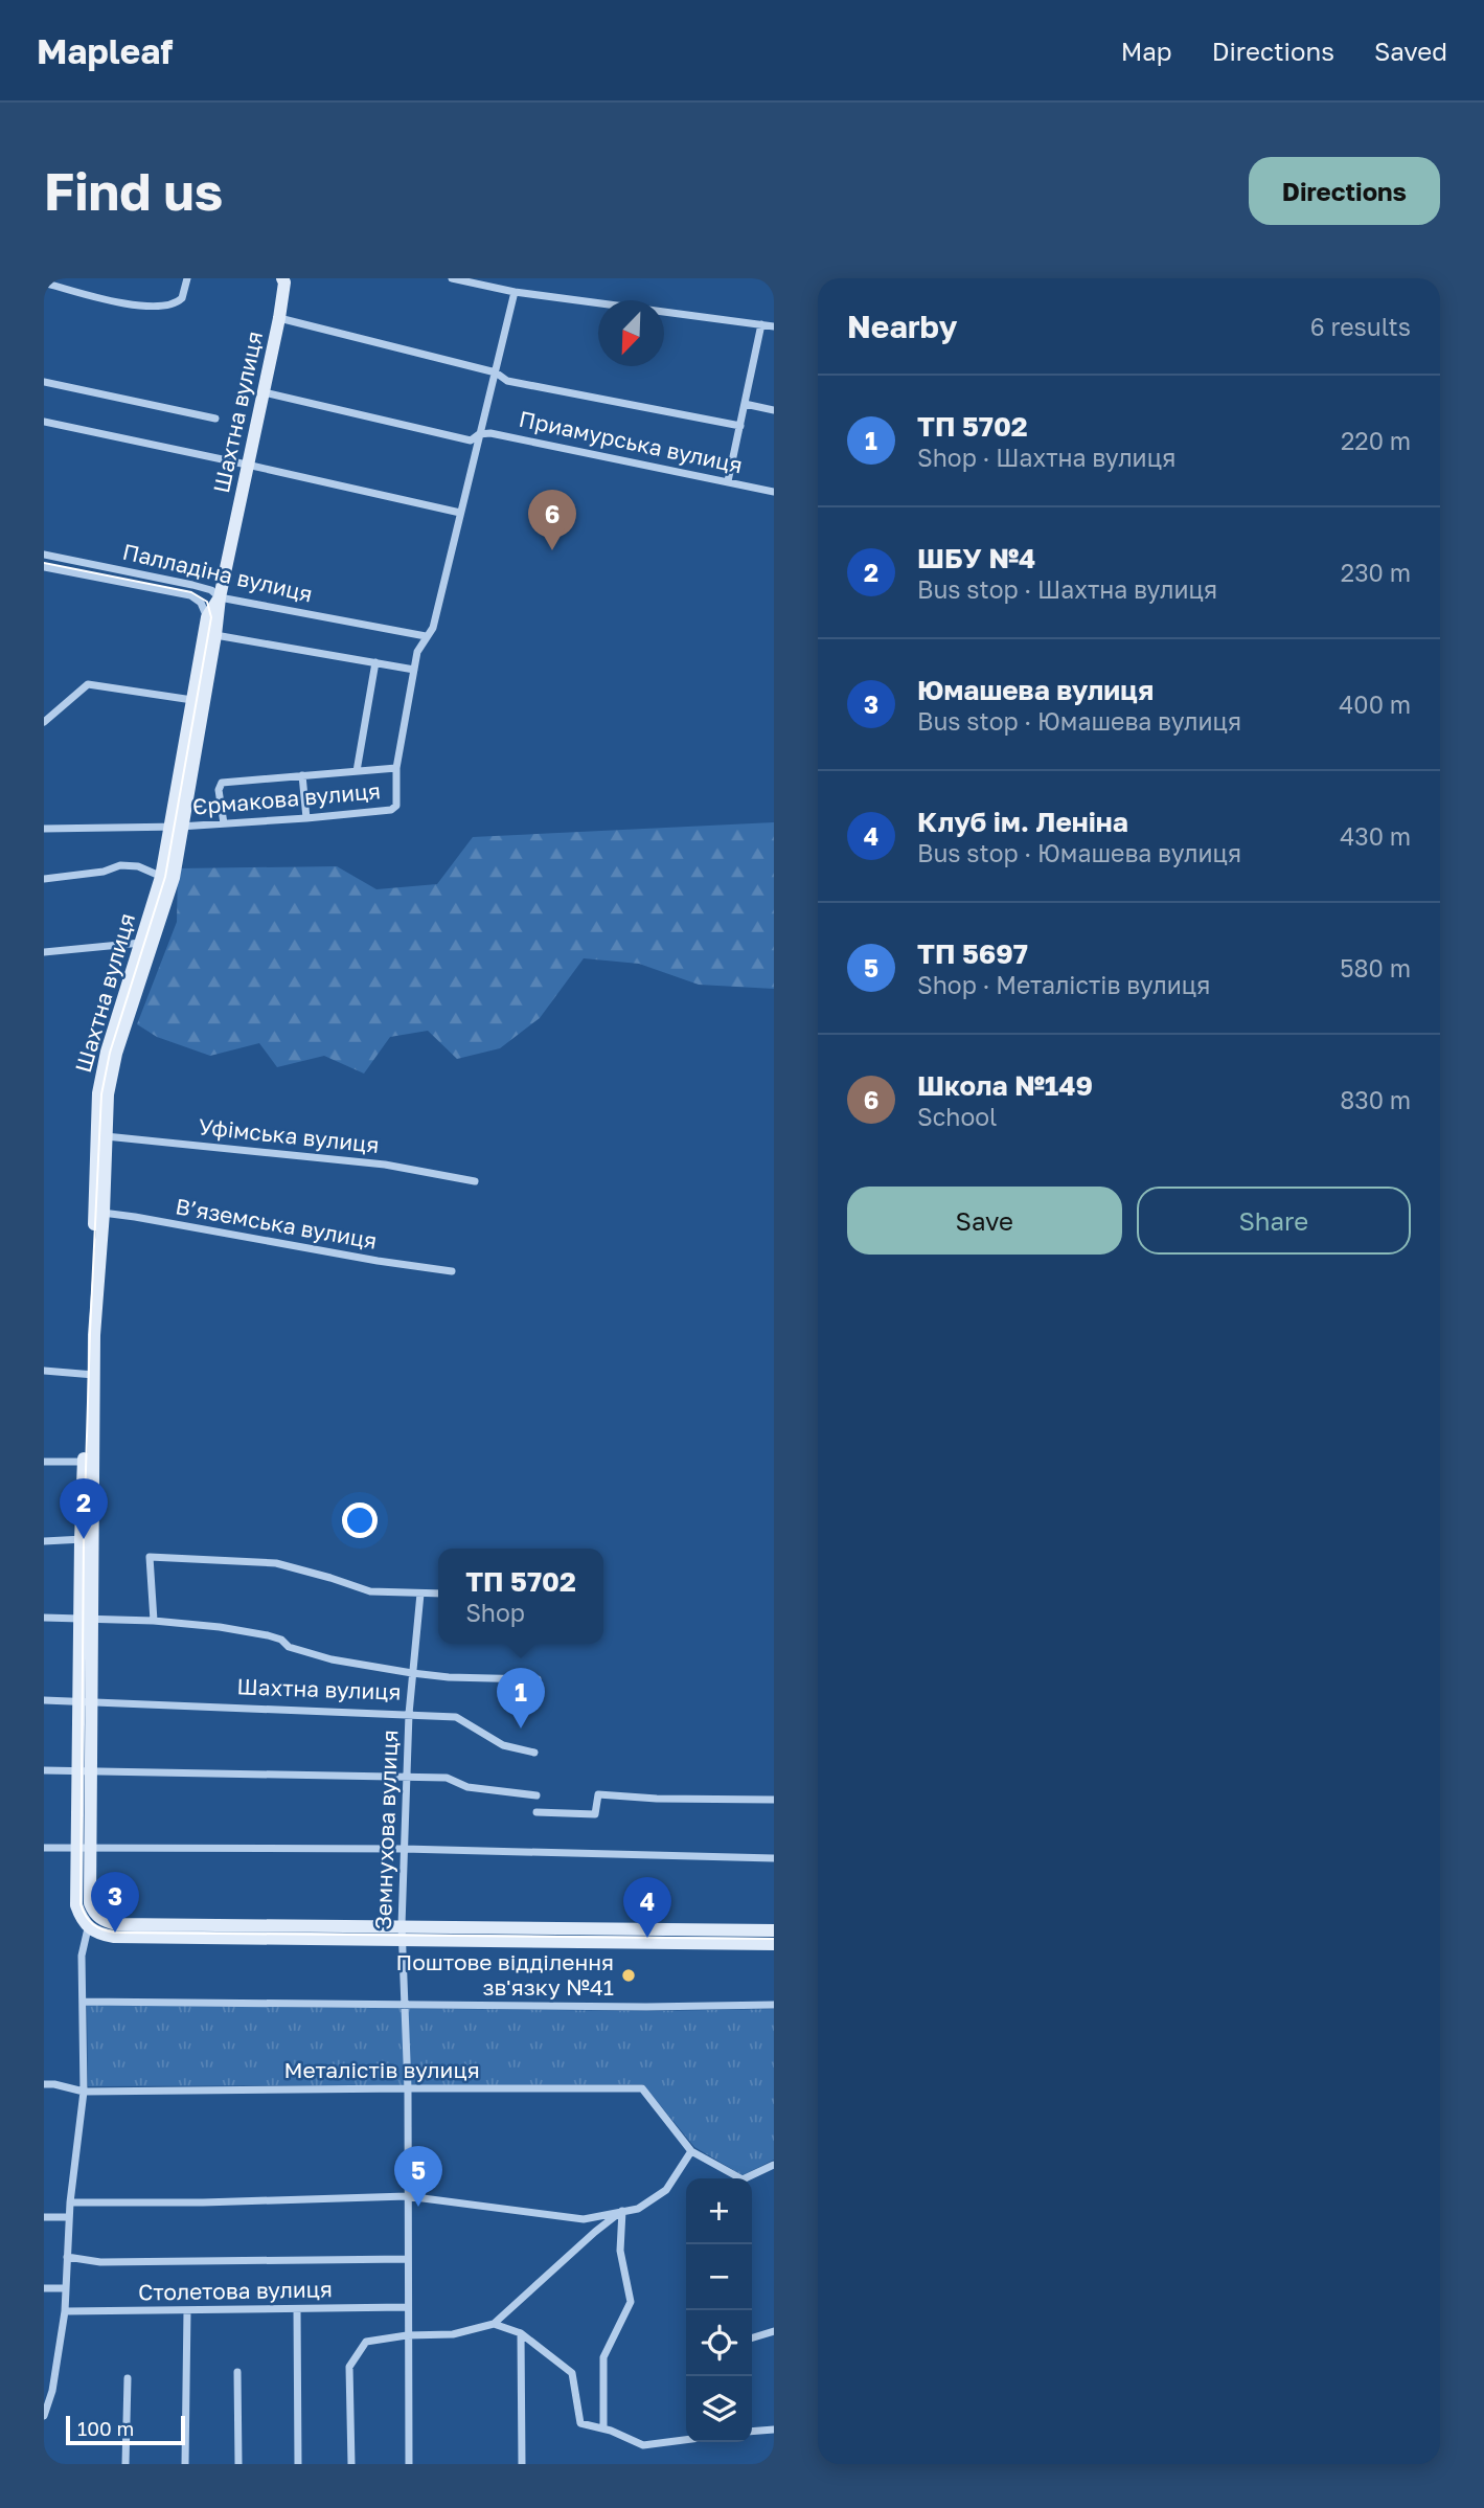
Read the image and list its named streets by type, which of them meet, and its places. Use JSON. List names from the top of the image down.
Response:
{
  "streets": {
    "main road": ["Шахтна вулиця"],
    "street": [
      "Приамурська вулиця",
      "Палладіна вулиця",
      "Єрмакова вулиця",
      "Уфімська вулиця",
      "В’яземська вулиця",
      "Земнухова вулиця",
      "Металістів вулиця",
      "Столетова вулиця"
    ]
  },
  "crossings": [
    ["Шахтна вулиця", "Палладіна вулиця"],
    ["Шахтна вулиця", "Єрмакова вулиця"],
    ["Шахтна вулиця", "Уфімська вулиця"],
    ["Шахтна вулиця", "В’яземська вулиця"],
    ["Шахтна вулиця", "Земнухова вулиця"],
    ["Шахтна вулиця", "Металістів вулиця"],
    ["Шахтна вулиця", "Столетова вулиця"],
    ["Приамурська вулиця", "Єрмакова вулиця"],
    ["Палладіна вулиця", "Єрмакова вулиця"],
    ["Земнухова вулиця", "Металістів вулиця"],
    ["Земнухова вулиця", "Столетова вулиця"]
  ],
  "places": ["Поштове відділення зв'язку №41"],
  "scale_bar": "100 m",
  "north": "bottom left",
  "page": {
    "header": "Mapleaf",
    "nav": ["Map", "Directions", "Saved"],
    "buttons": [
      "Directions",
      ["Save", "Share"]
    ],
    "title": "Find us",
    "heading": ["Nearby", "6 results"],
    "list": [
      {
        "mark": "1",
        "name": "ТП 5702",
        "note": "Shop · Шахтна вулиця",
        "value": "220 m"
      },
      {
        "mark": "2",
        "name": "ШБУ №4",
        "note": "Bus stop · Шахтна вулиця",
        "value": "230 m"
      },
      {
        "mark": "3",
        "name": "Юмашева вулиця",
        "note": "Bus stop · Юмашева вулиця",
        "value": "400 m"
      },
      {
        "mark": "4",
        "name": "Клуб ім. Леніна",
        "note": "Bus stop · Юмашева вулиця",
        "value": "430 m"
      },
      {
        "mark": "5",
        "name": "ТП 5697",
        "note": "Shop · Металістів вулиця",
        "value": "580 m"
      },
      {
        "mark": "6",
        "name": "Школа №149",
        "note": "School",
        "value": "830 m"
      }
    ],
    "pins": [
      "6",
      "2",
      "1",
      "3",
      "4",
      "5"
    ],
    "popup": ["ТП 5702", "Shop"],
    "map_buttons": ["+", "−"],
    "scale": "100 m"
  }
}
